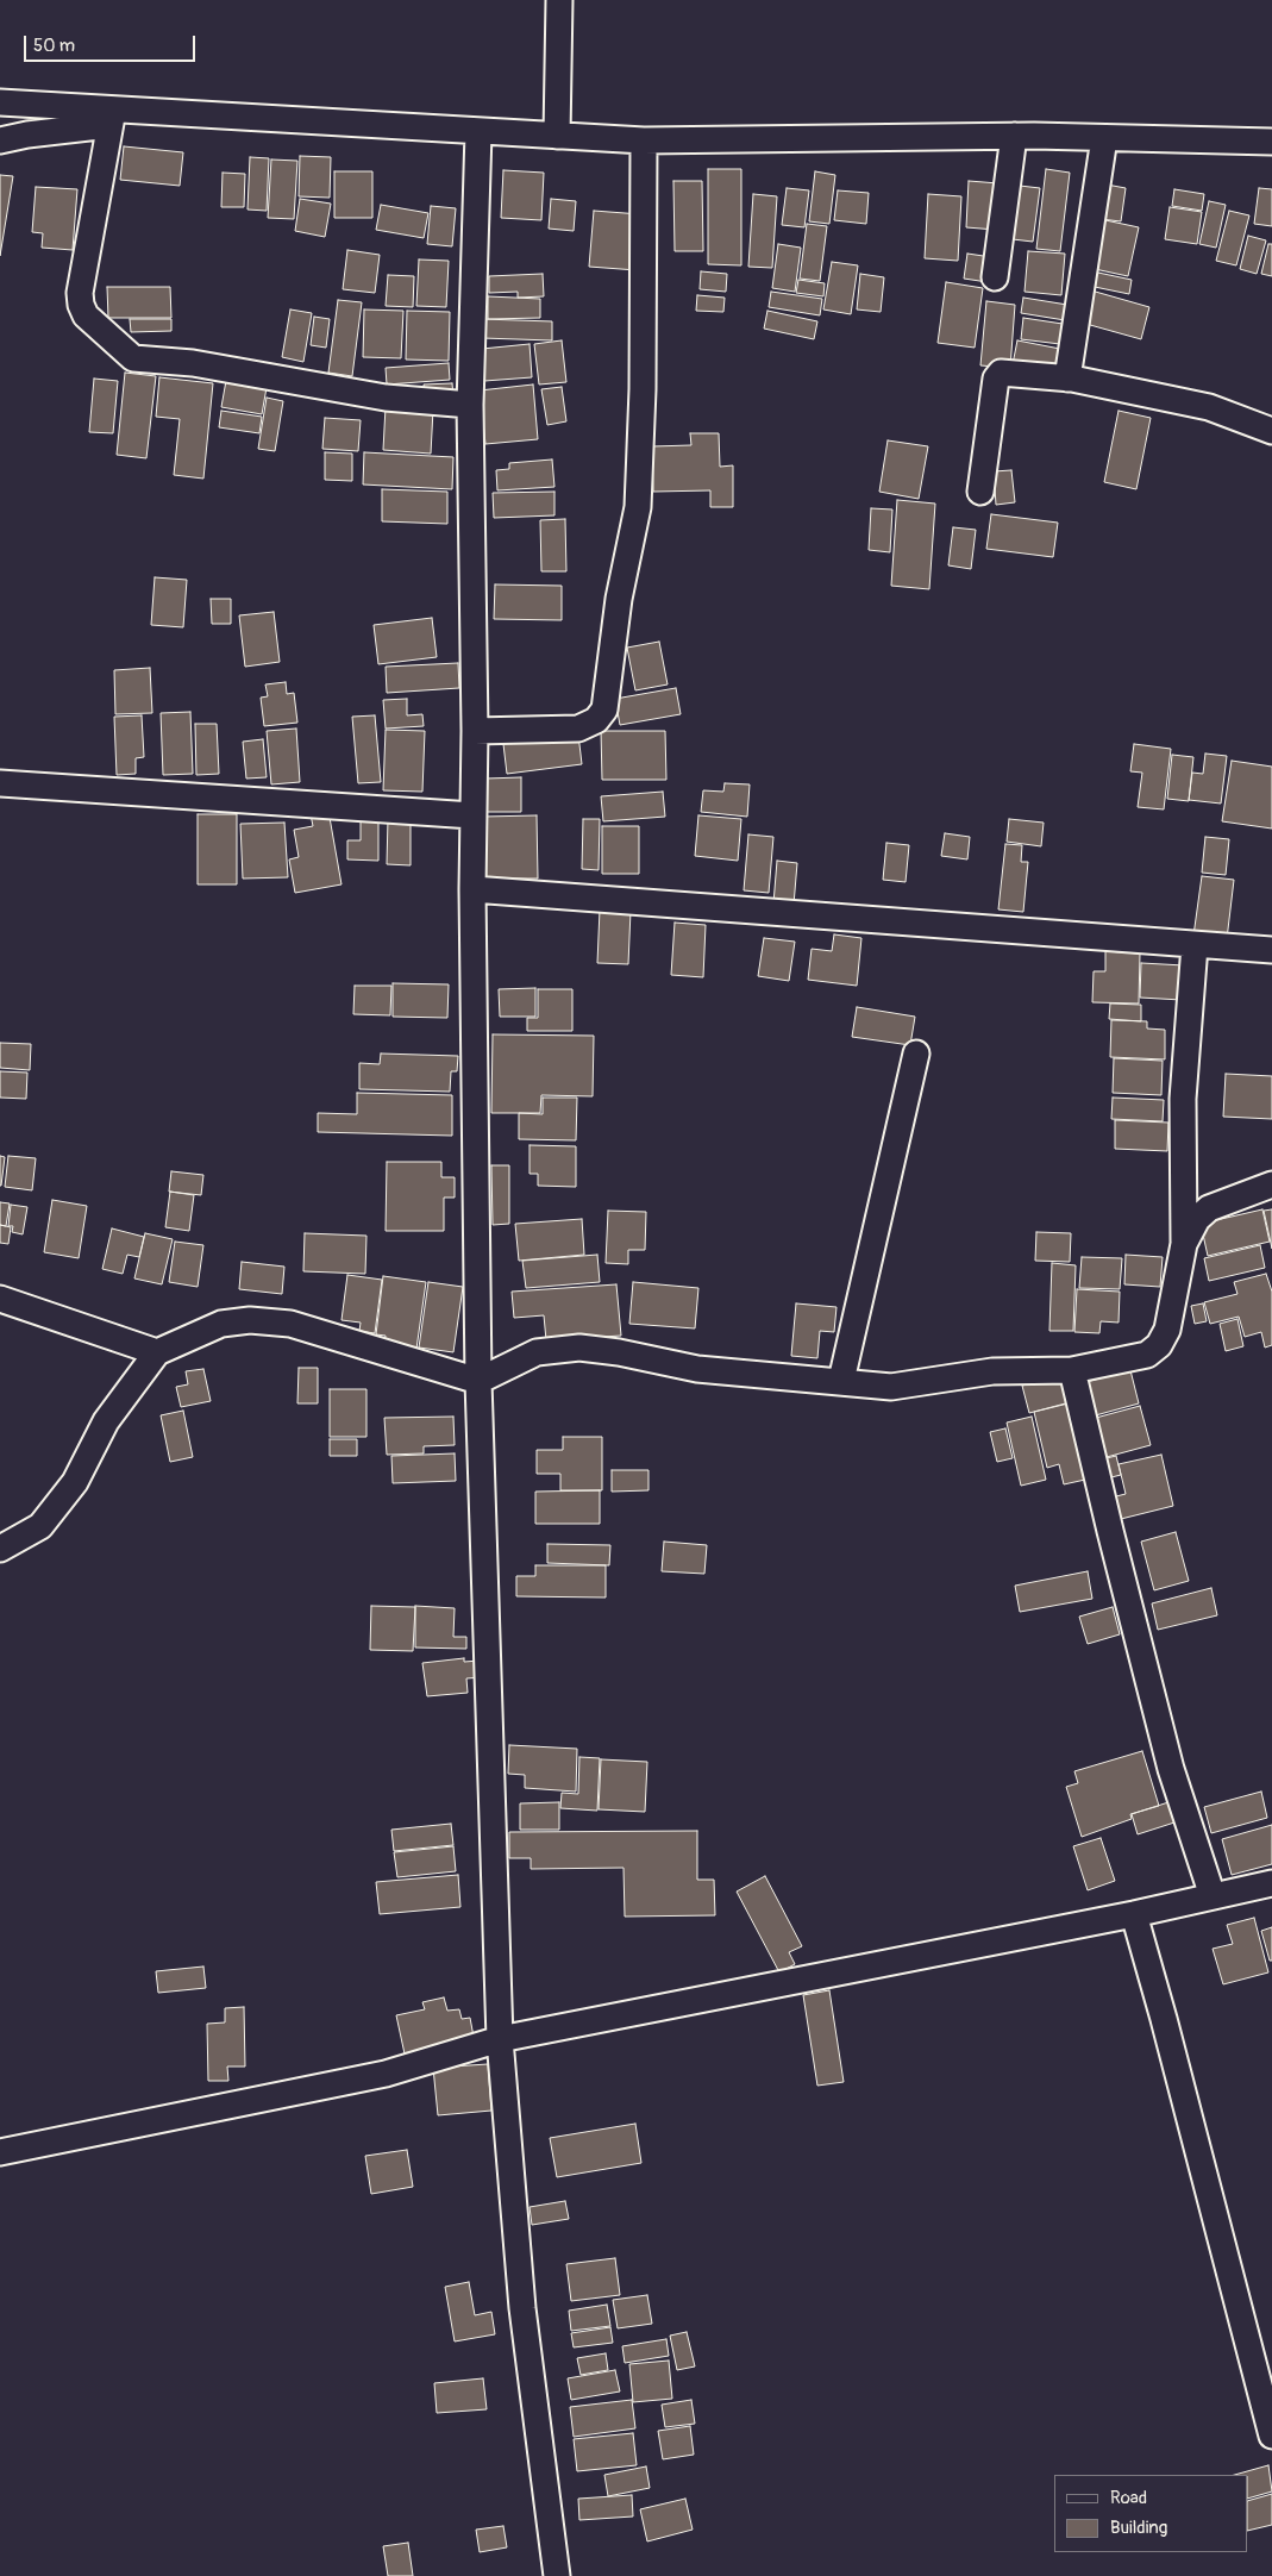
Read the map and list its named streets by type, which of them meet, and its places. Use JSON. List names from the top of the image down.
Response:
{
  "legend": ["Road", "Building"],
  "scale_bar": "50 m"
}
